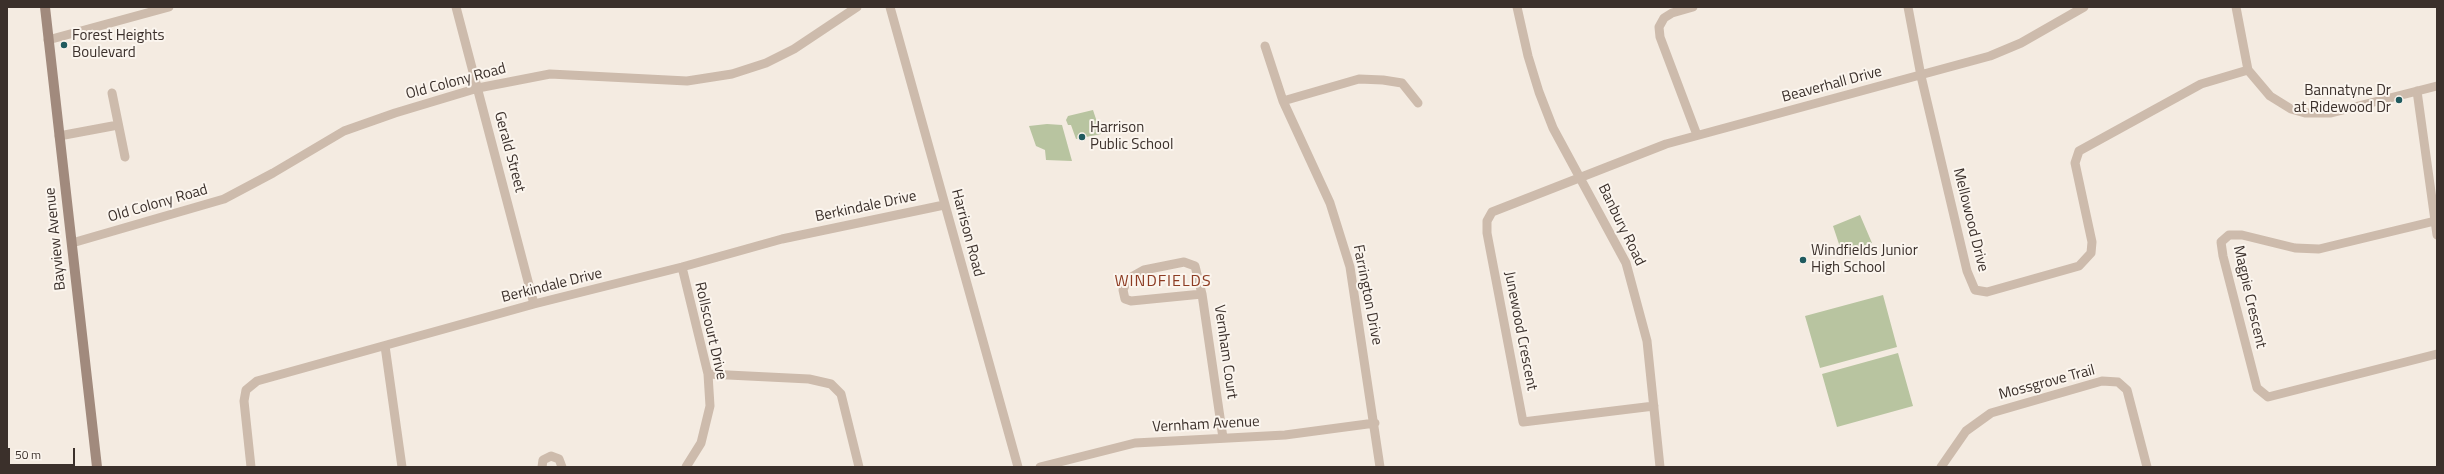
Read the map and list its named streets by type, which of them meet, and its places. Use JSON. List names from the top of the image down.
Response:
{
  "streets": {
    "main road": ["Bayview Avenue"],
    "street": [
      "Old Colony Road",
      "Beaverhall Drive",
      "Gerald Street",
      "Berkindale Drive",
      "Mellowood Drive",
      "Banbury Road",
      "Harrison Road",
      "Farrington Drive",
      "Magpie Crescent",
      "Rollscourt Drive",
      "Junewood Crescent",
      "Vernham Court",
      "Mossgrove Trail",
      "Vernham Avenue"
    ]
  },
  "crossings": [
    ["Old Colony Road", "Gerald Street"],
    ["Old Colony Road", "Bayview Avenue"],
    ["Beaverhall Drive", "Mellowood Drive"],
    ["Beaverhall Drive", "Banbury Road"],
    ["Beaverhall Drive", "Junewood Crescent"],
    ["Gerald Street", "Berkindale Drive"],
    ["Berkindale Drive", "Harrison Road"],
    ["Berkindale Drive", "Rollscourt Drive"],
    ["Banbury Road", "Junewood Crescent"],
    ["Farrington Drive", "Vernham Avenue"],
    ["Vernham Court", "Vernham Avenue"]
  ],
  "districts": ["WINDFIELDS"],
  "places": [
    "Forest Heights Boulevard",
    "Bannatyne Dr at Ridewood Dr",
    "Harrison Public School",
    "Windfields Junior High School"
  ],
  "scale_bar": "50 m"
}
